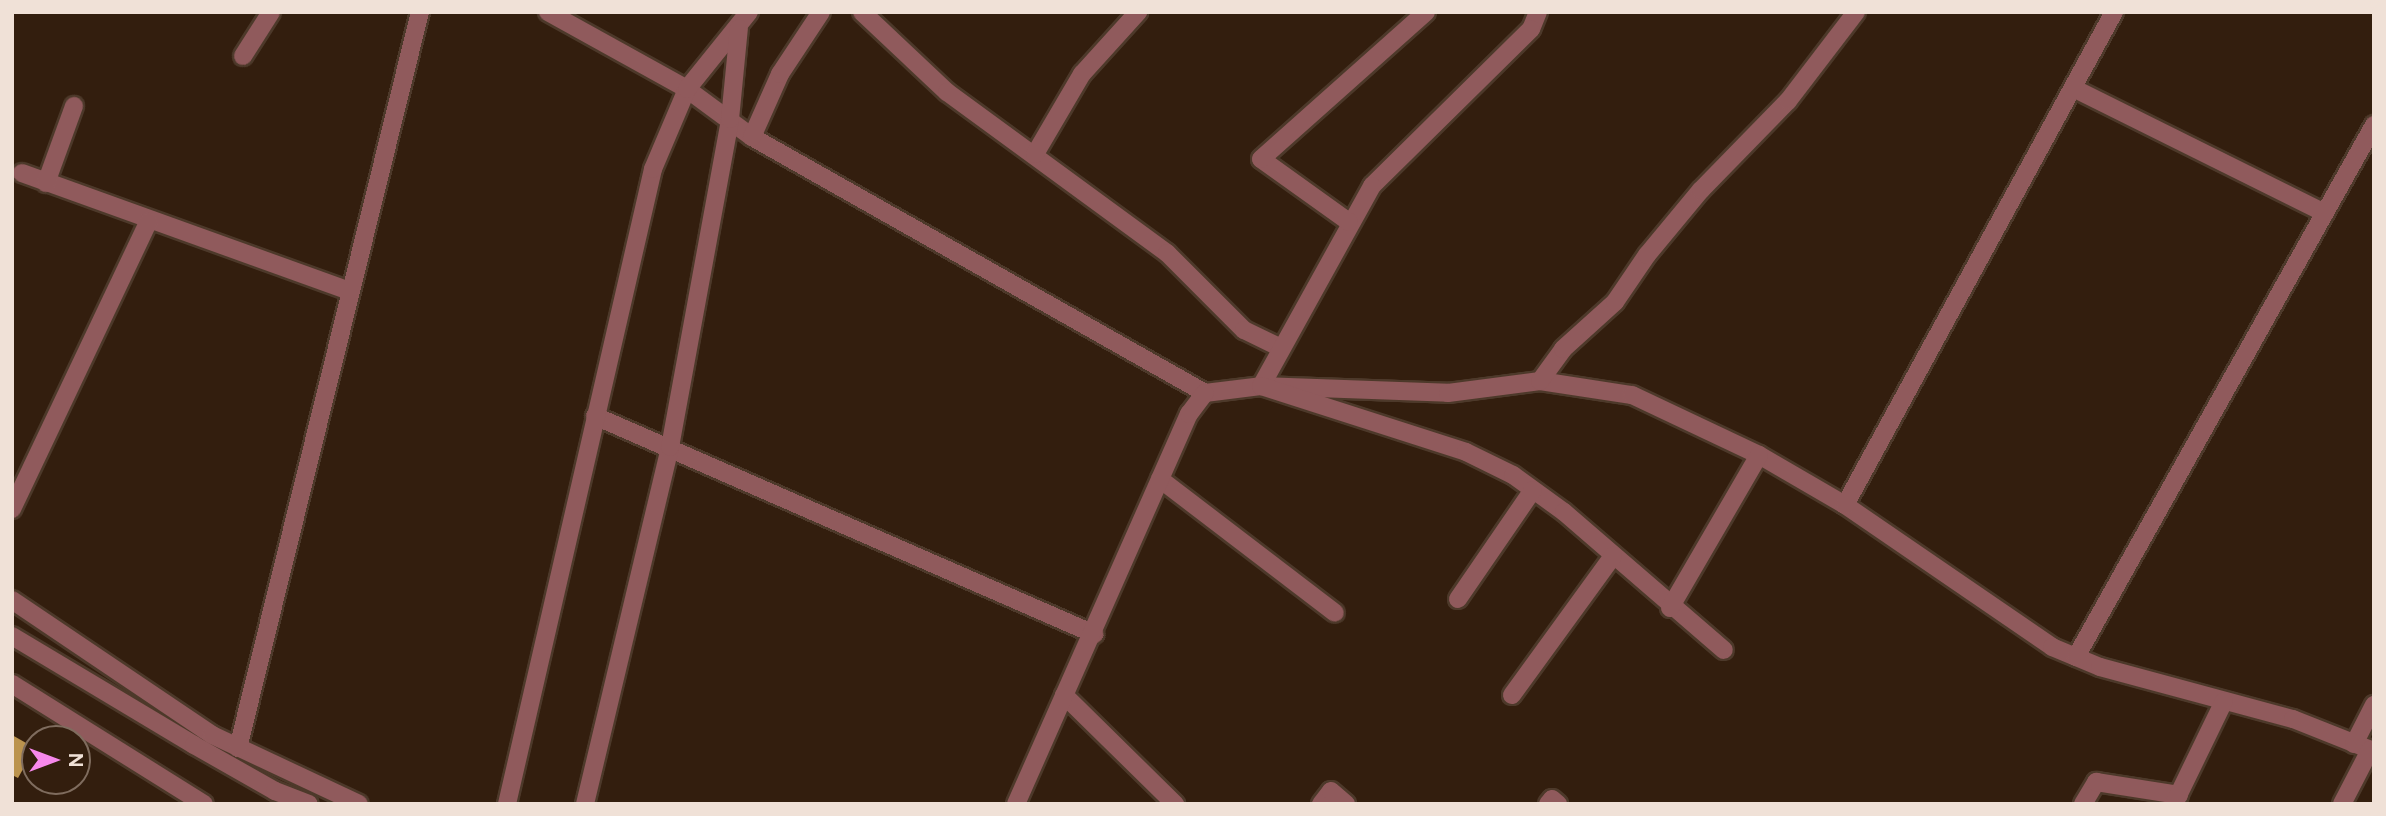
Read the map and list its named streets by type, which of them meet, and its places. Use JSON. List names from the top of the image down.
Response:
{
  "north": "right"
}
